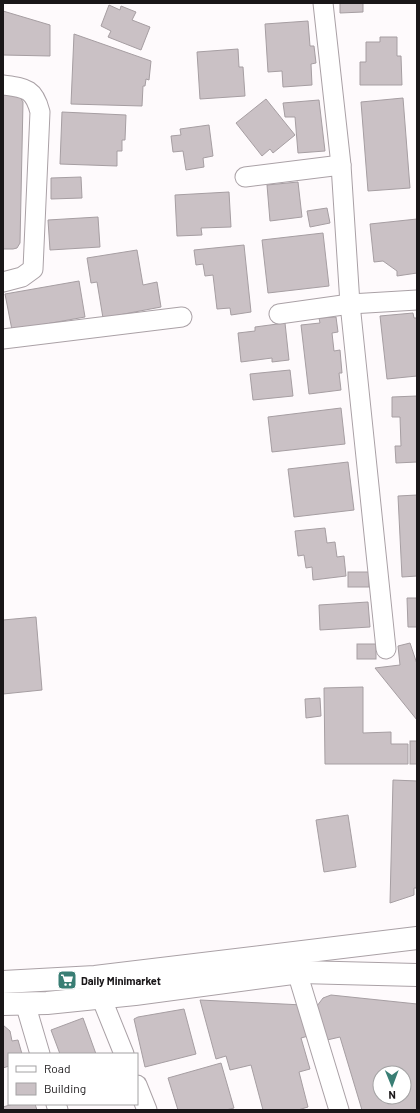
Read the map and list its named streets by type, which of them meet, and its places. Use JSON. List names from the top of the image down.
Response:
{
  "places": {
    "supermarket": ["Daily Minimarket"]
  },
  "legend": ["Road", "Building"],
  "north": "bottom"
}
